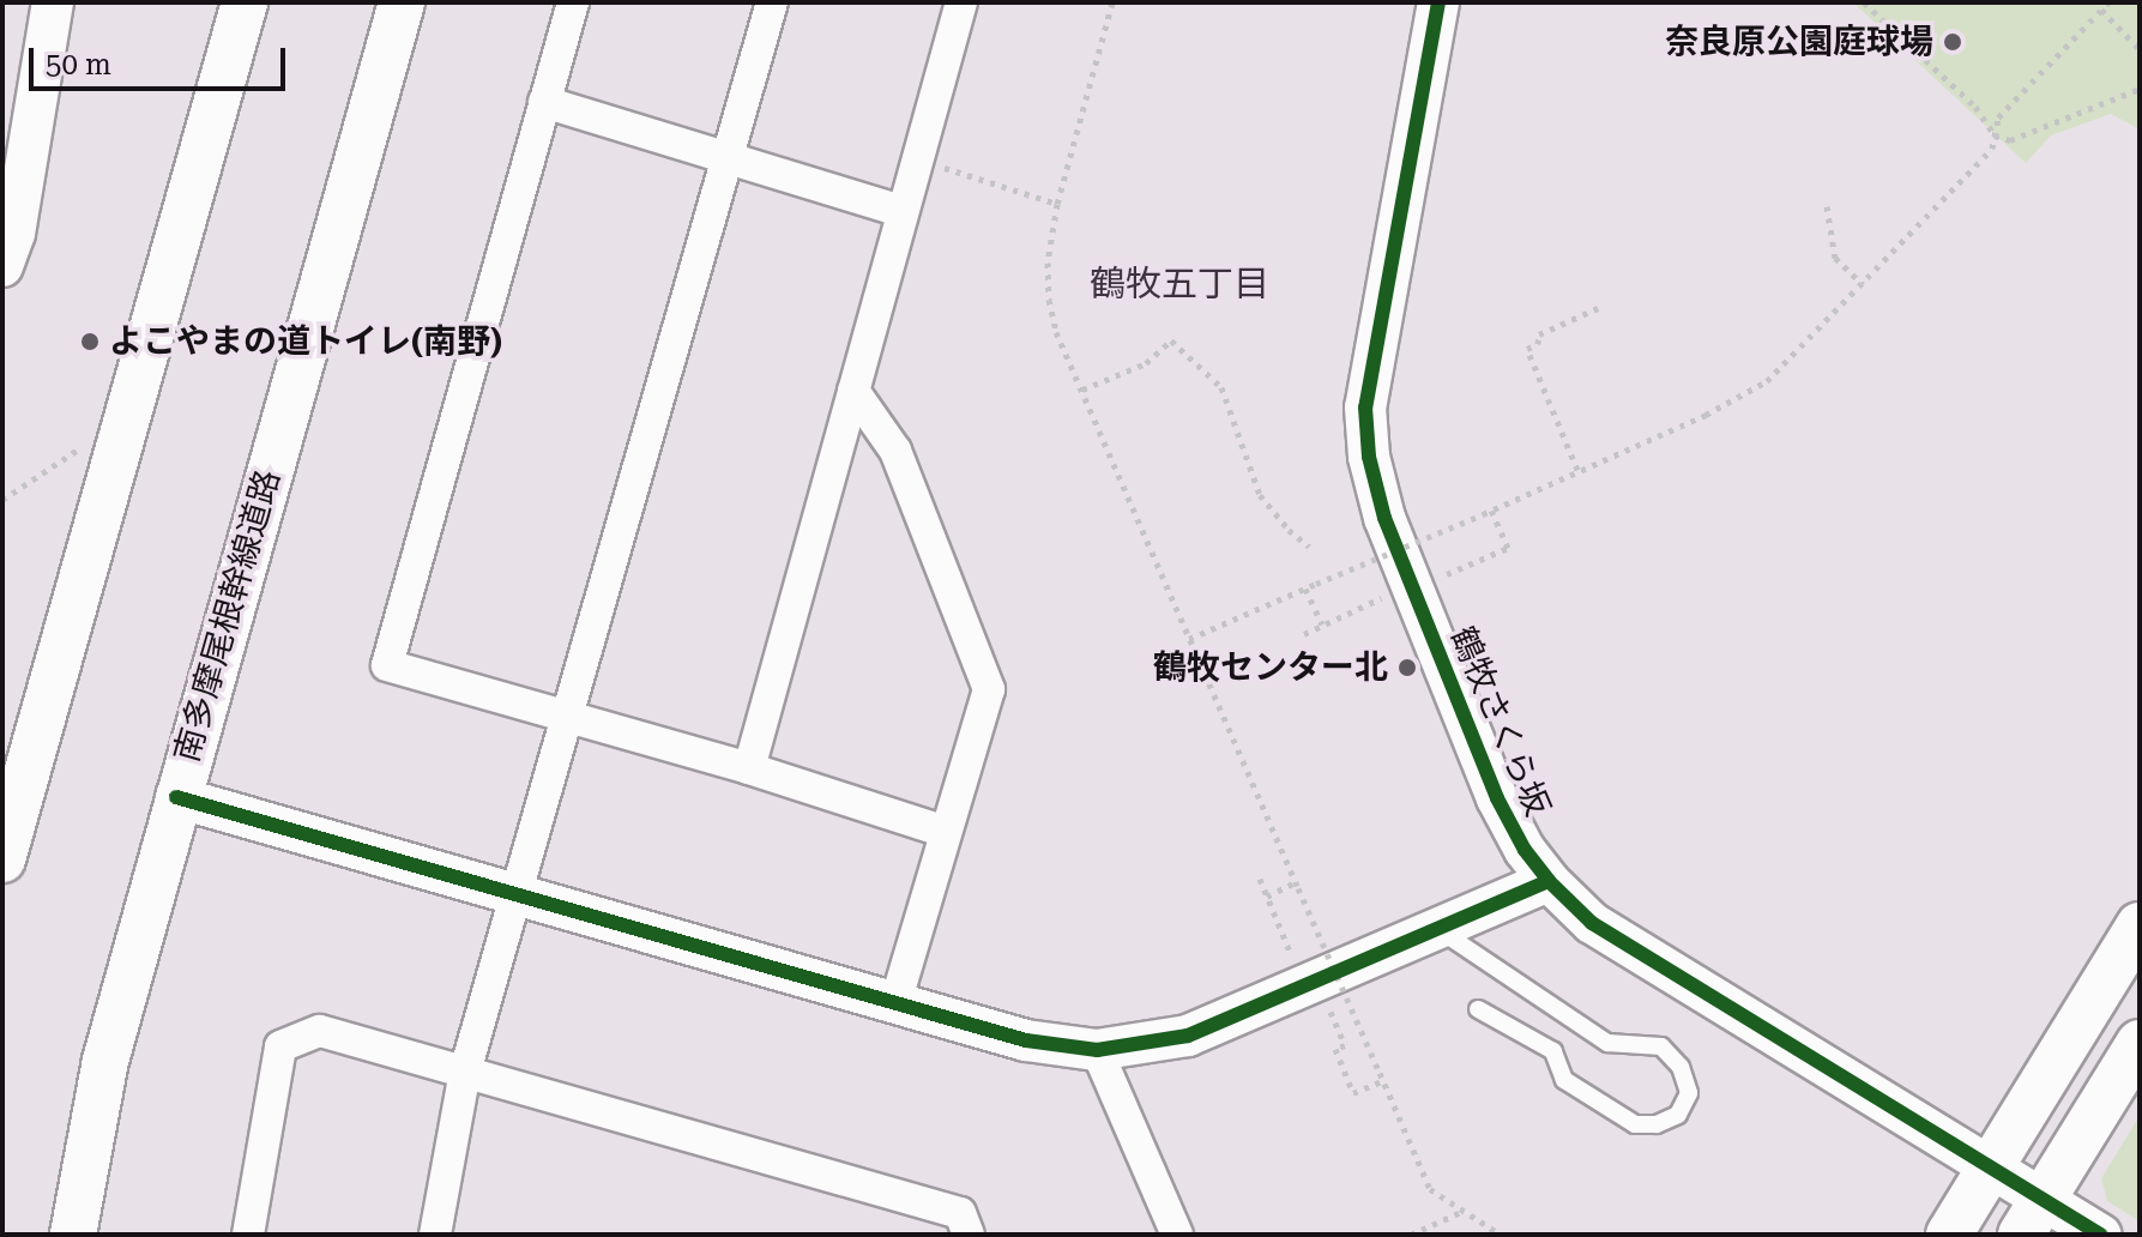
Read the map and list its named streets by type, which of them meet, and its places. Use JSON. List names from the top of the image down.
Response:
{
  "streets": {
    "main road": ["南多摩尾根幹線道路"],
    "street": ["鶴牧さくら坂"]
  },
  "districts": ["鶴牧五丁目"],
  "places": ["奈良原公園庭球場", "よこやまの道トイレ(南野)", "鶴牧センター北"],
  "scale_bar": "50 m"
}
